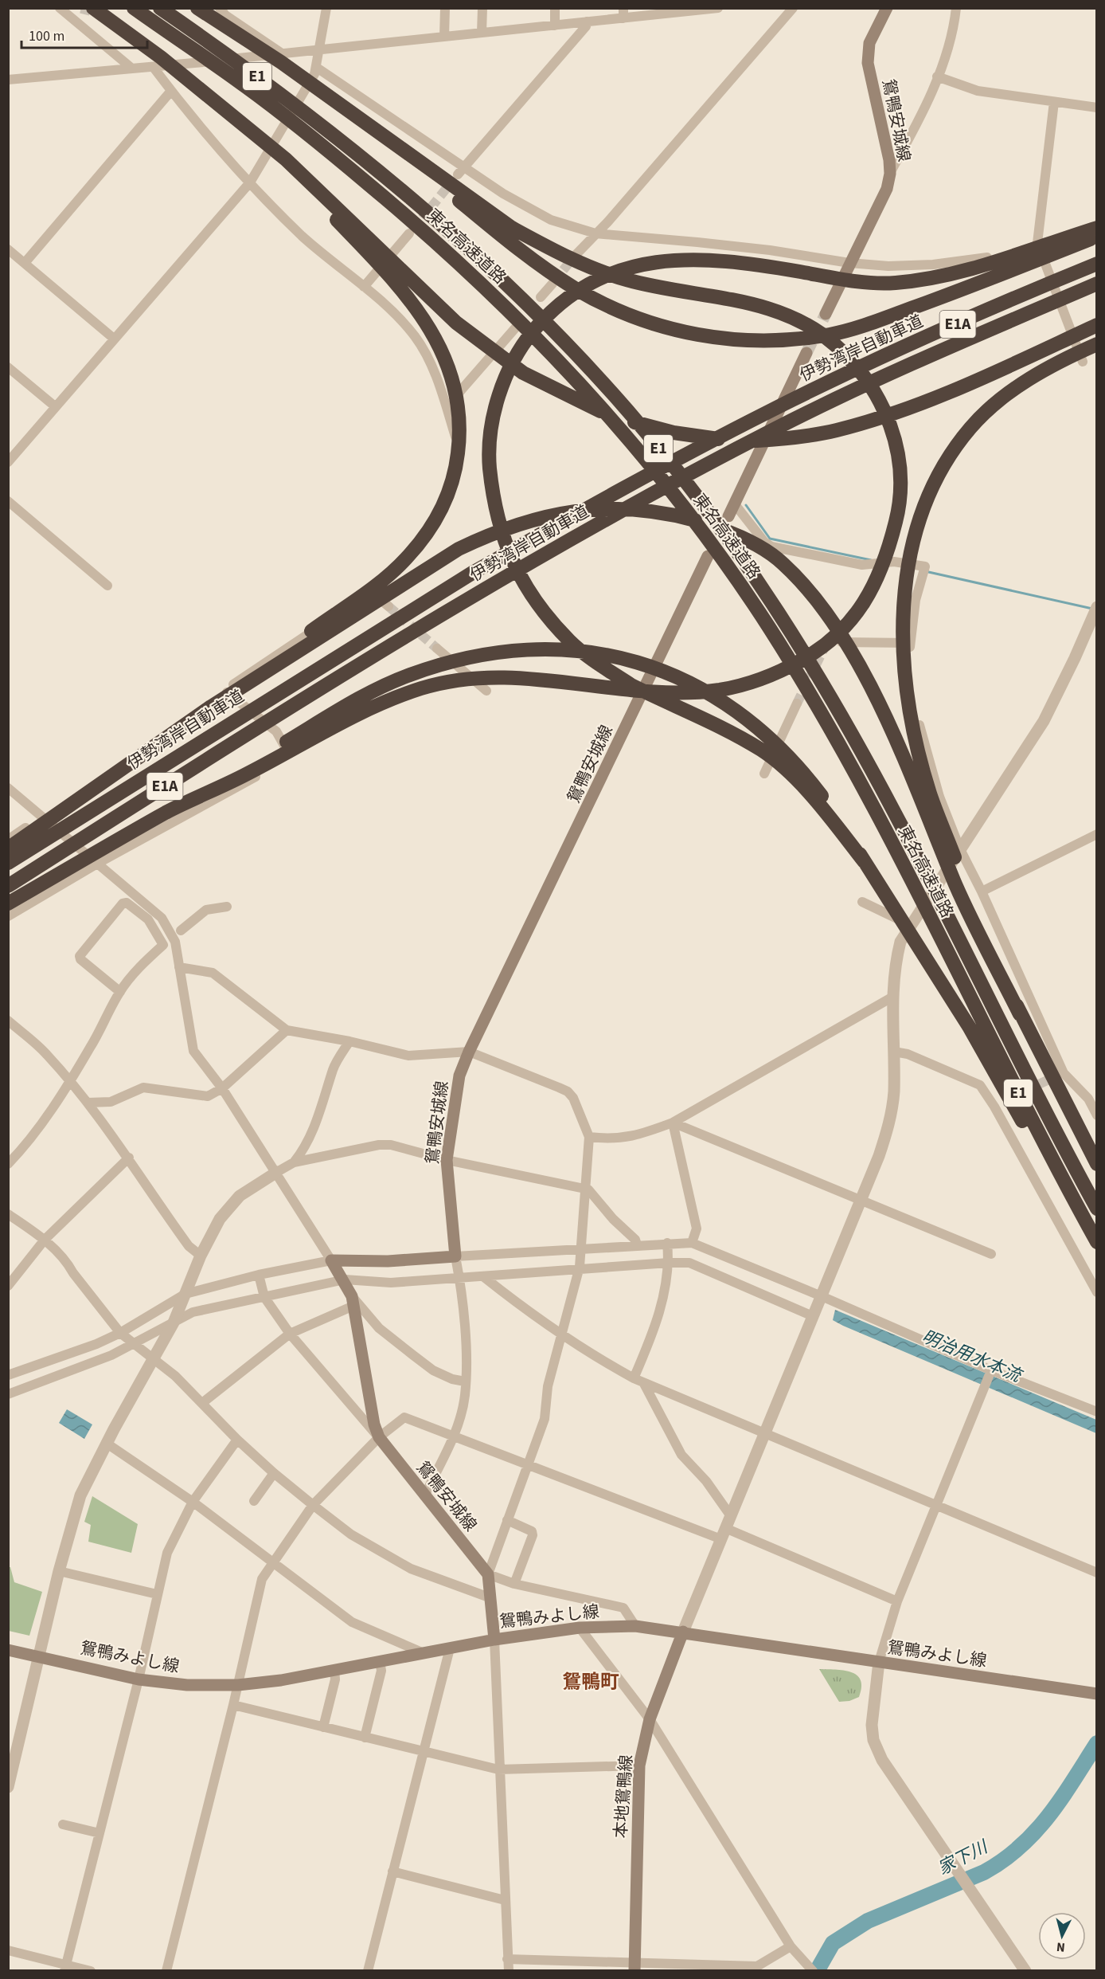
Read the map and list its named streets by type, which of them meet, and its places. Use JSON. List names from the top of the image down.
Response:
{
  "streets": {
    "highway": [
      "E1",
      "東名高速道路",
      "E1A",
      "伊勢湾岸自動車道"
    ],
    "main road": ["鴛鴨安城線", "鴛鴨みよし線", "本地鴛鴨線"]
  },
  "crossings": [
    ["鴛鴨みよし線", "本地鴛鴨線"]
  ],
  "districts": ["鴛鴨町"],
  "water": ["明治用水本流", "家下川"],
  "scale_bar": "100 m",
  "north": "bottom"
}
